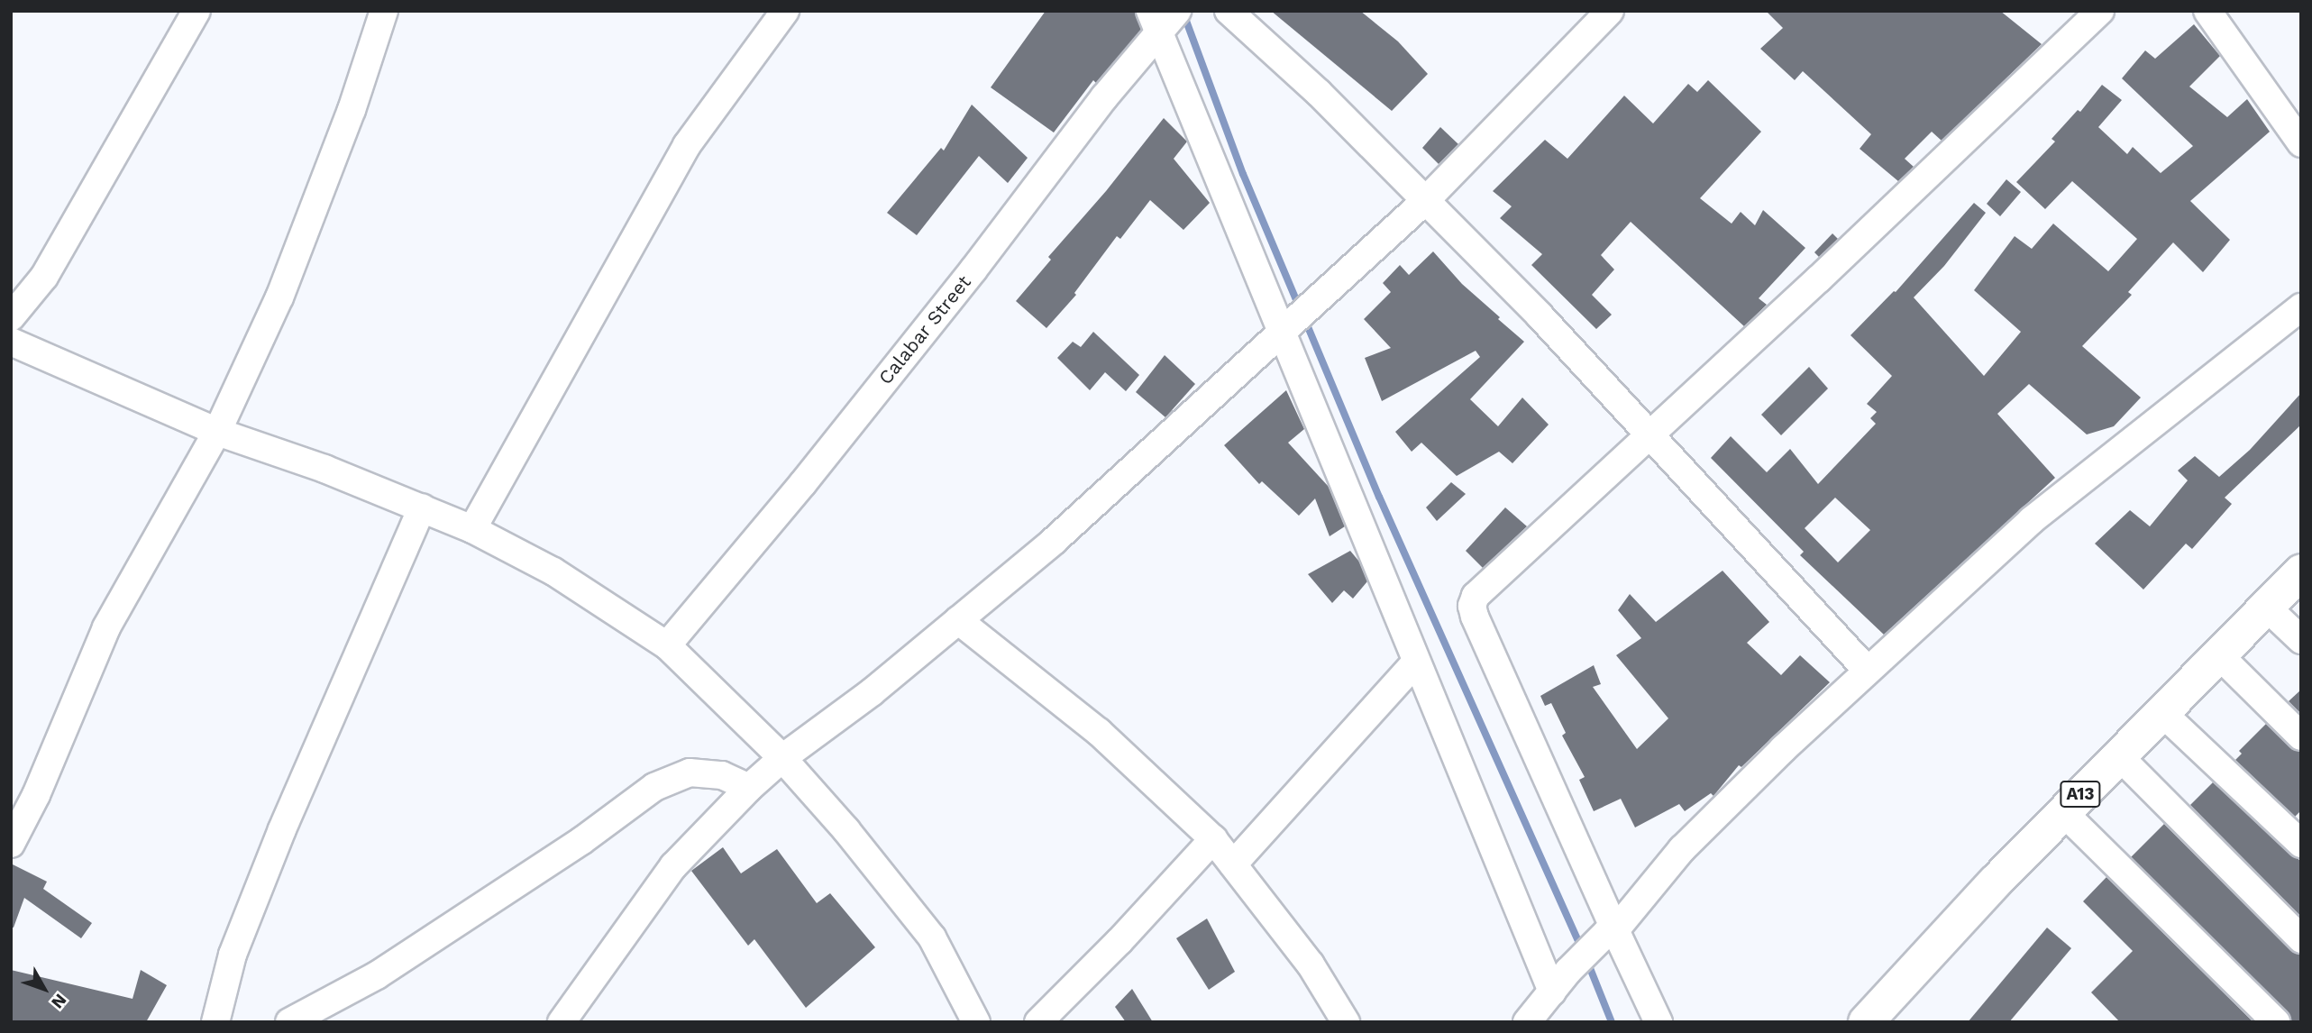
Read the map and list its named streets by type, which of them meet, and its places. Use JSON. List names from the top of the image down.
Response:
{
  "streets": {
    "highway": ["A13"],
    "street": ["Calabar Street"]
  },
  "north": "bottom right"
}
